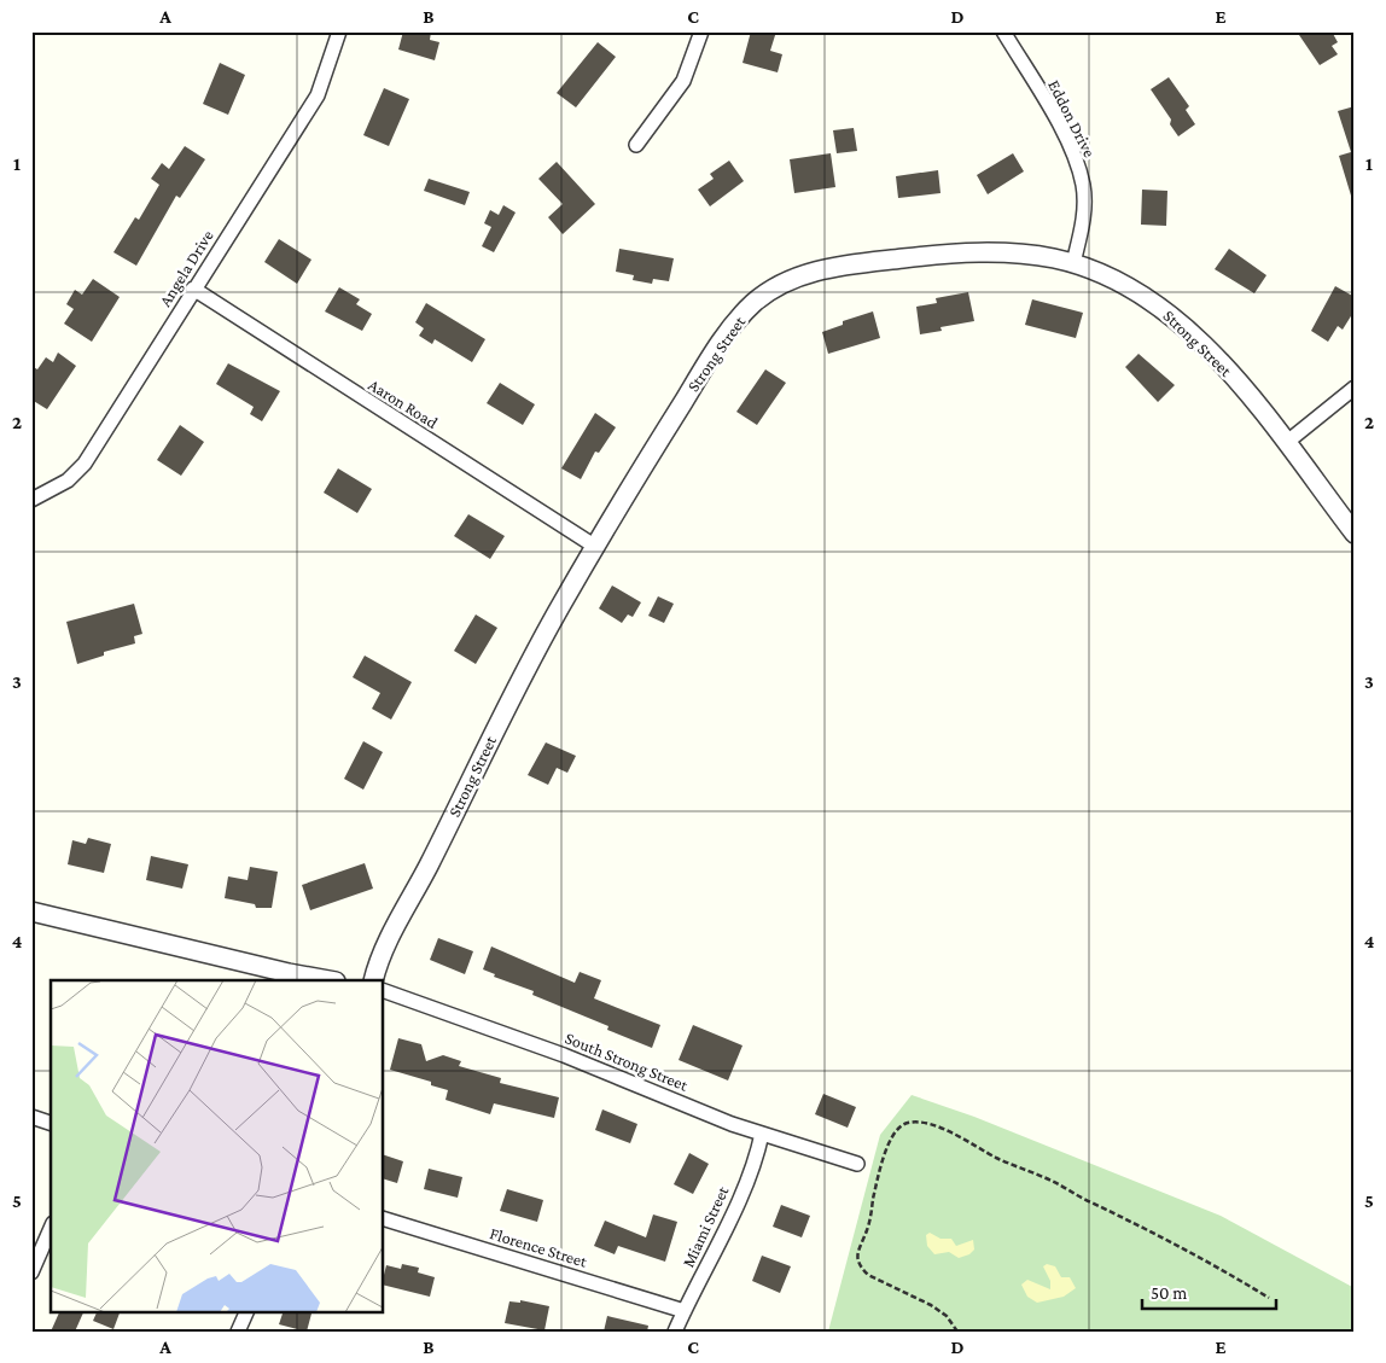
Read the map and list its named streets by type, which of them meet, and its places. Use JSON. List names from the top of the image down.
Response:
{
  "streets": {
    "street": [
      "Eddon Drive",
      "Angela Drive",
      "Strong Street",
      "Aaron Road",
      "South Strong Street",
      "Miami Street",
      "Florence Street"
    ]
  },
  "crossings": [
    ["Eddon Drive", "Strong Street"],
    ["Angela Drive", "Aaron Road"],
    ["Strong Street", "Aaron Road"],
    ["South Strong Street", "Miami Street"],
    ["Miami Street", "Florence Street"]
  ],
  "scale_bar": "50 m",
  "grid": {
    "columns": [
      "A",
      "B",
      "C",
      "D",
      "E"
    ],
    "rows": [
      "1",
      "2",
      "3",
      "4",
      "5"
    ]
  }
}
